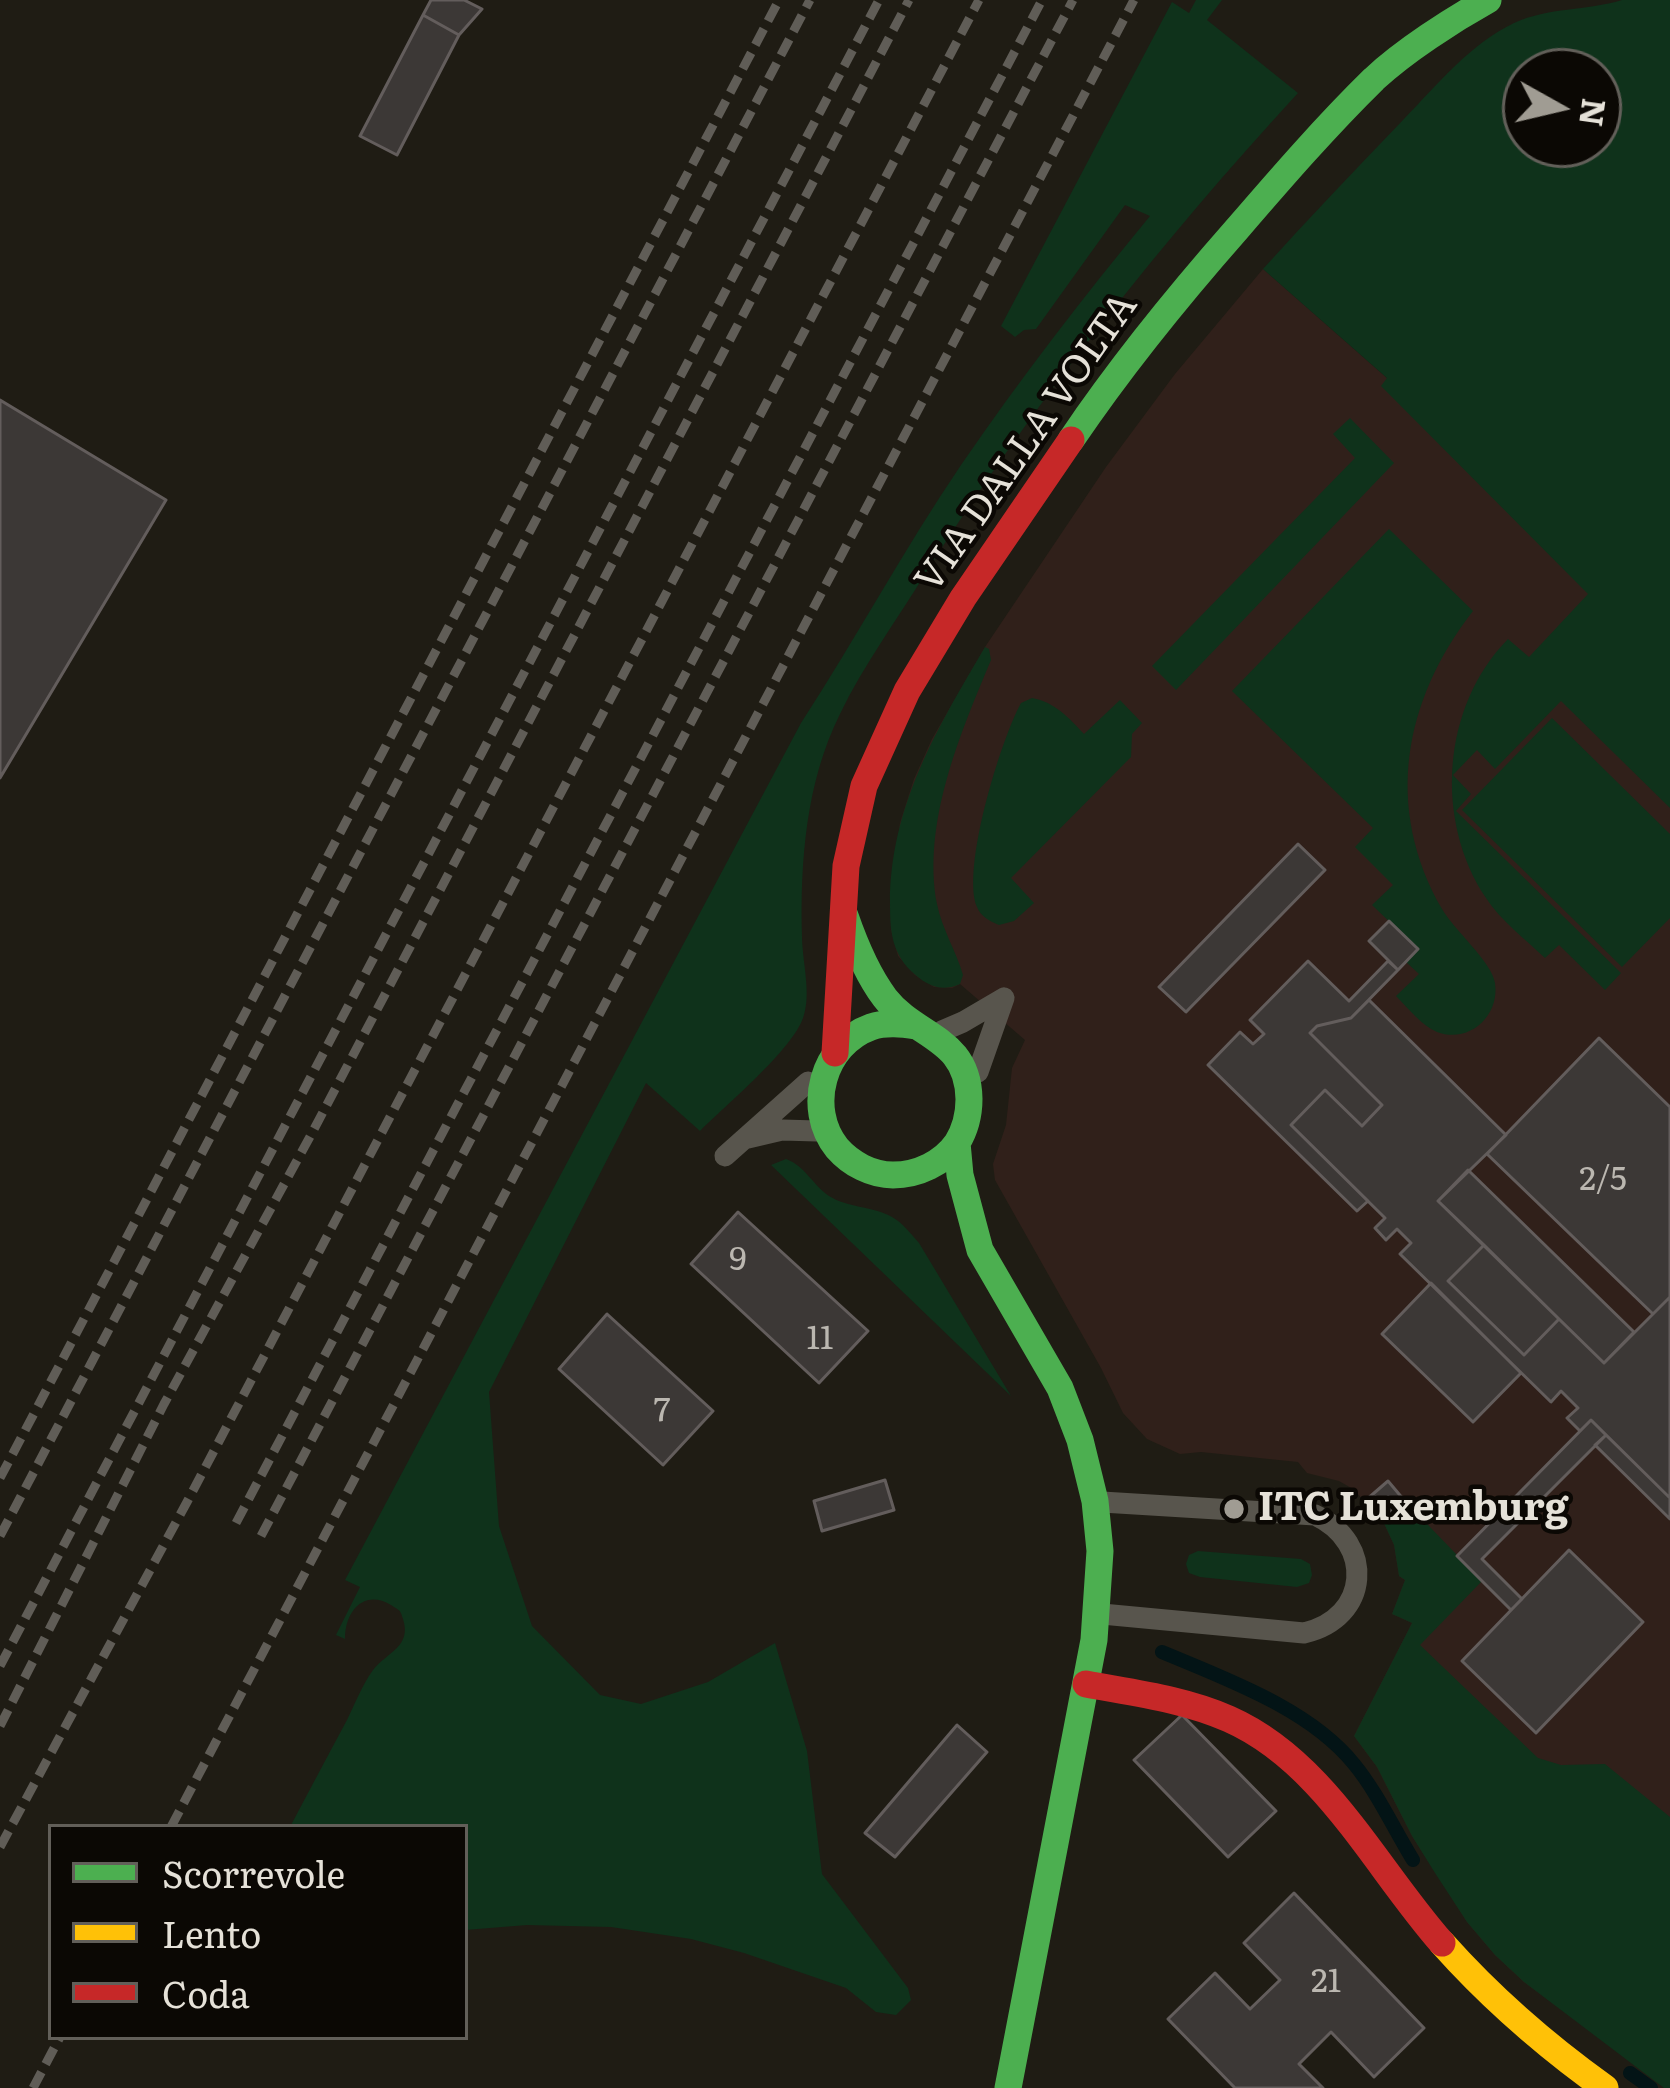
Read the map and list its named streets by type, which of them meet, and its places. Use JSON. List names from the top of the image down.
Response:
{
  "streets": {
    "street": ["VIA DALLA VOLTA"]
  },
  "places": ["ITC Luxemburg"],
  "house_numbers": [
    "2/5",
    "9",
    "11",
    "7",
    "21"
  ],
  "legend": ["Scorrevole", "Lento", "Coda"],
  "north": "right"
}
